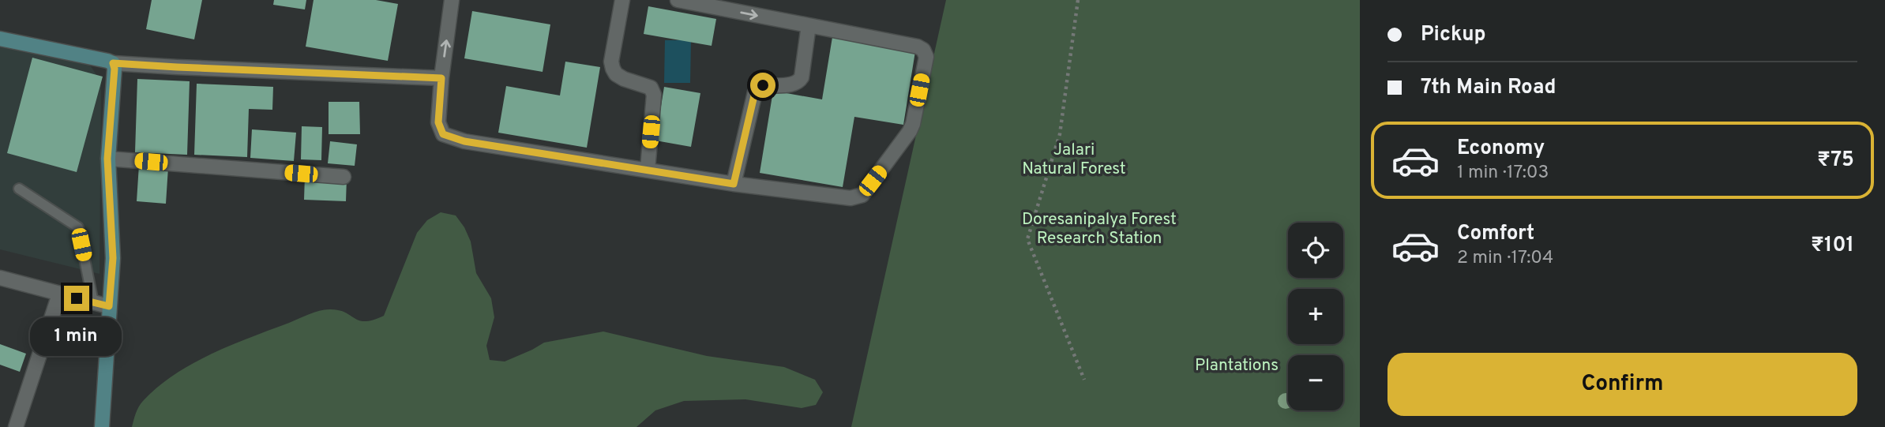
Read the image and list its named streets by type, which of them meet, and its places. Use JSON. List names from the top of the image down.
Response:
{
  "parks": ["Jalari Natural Forest", "Doresanipalya Forest Research Station", "Plantations"],
  "page": {
    "banner": ["Pickup", "7th Main Road"],
    "list": [
      {
        "name": "Economy",
        "note": "1 min · 17:03",
        "value": "₹75"
      },
      {
        "name": "Comfort",
        "note": "2 min · 17:04",
        "value": "₹101"
      }
    ],
    "map_buttons": ["+", "−"],
    "bubble": "1 min",
    "buttons": "Confirm"
  }
}
